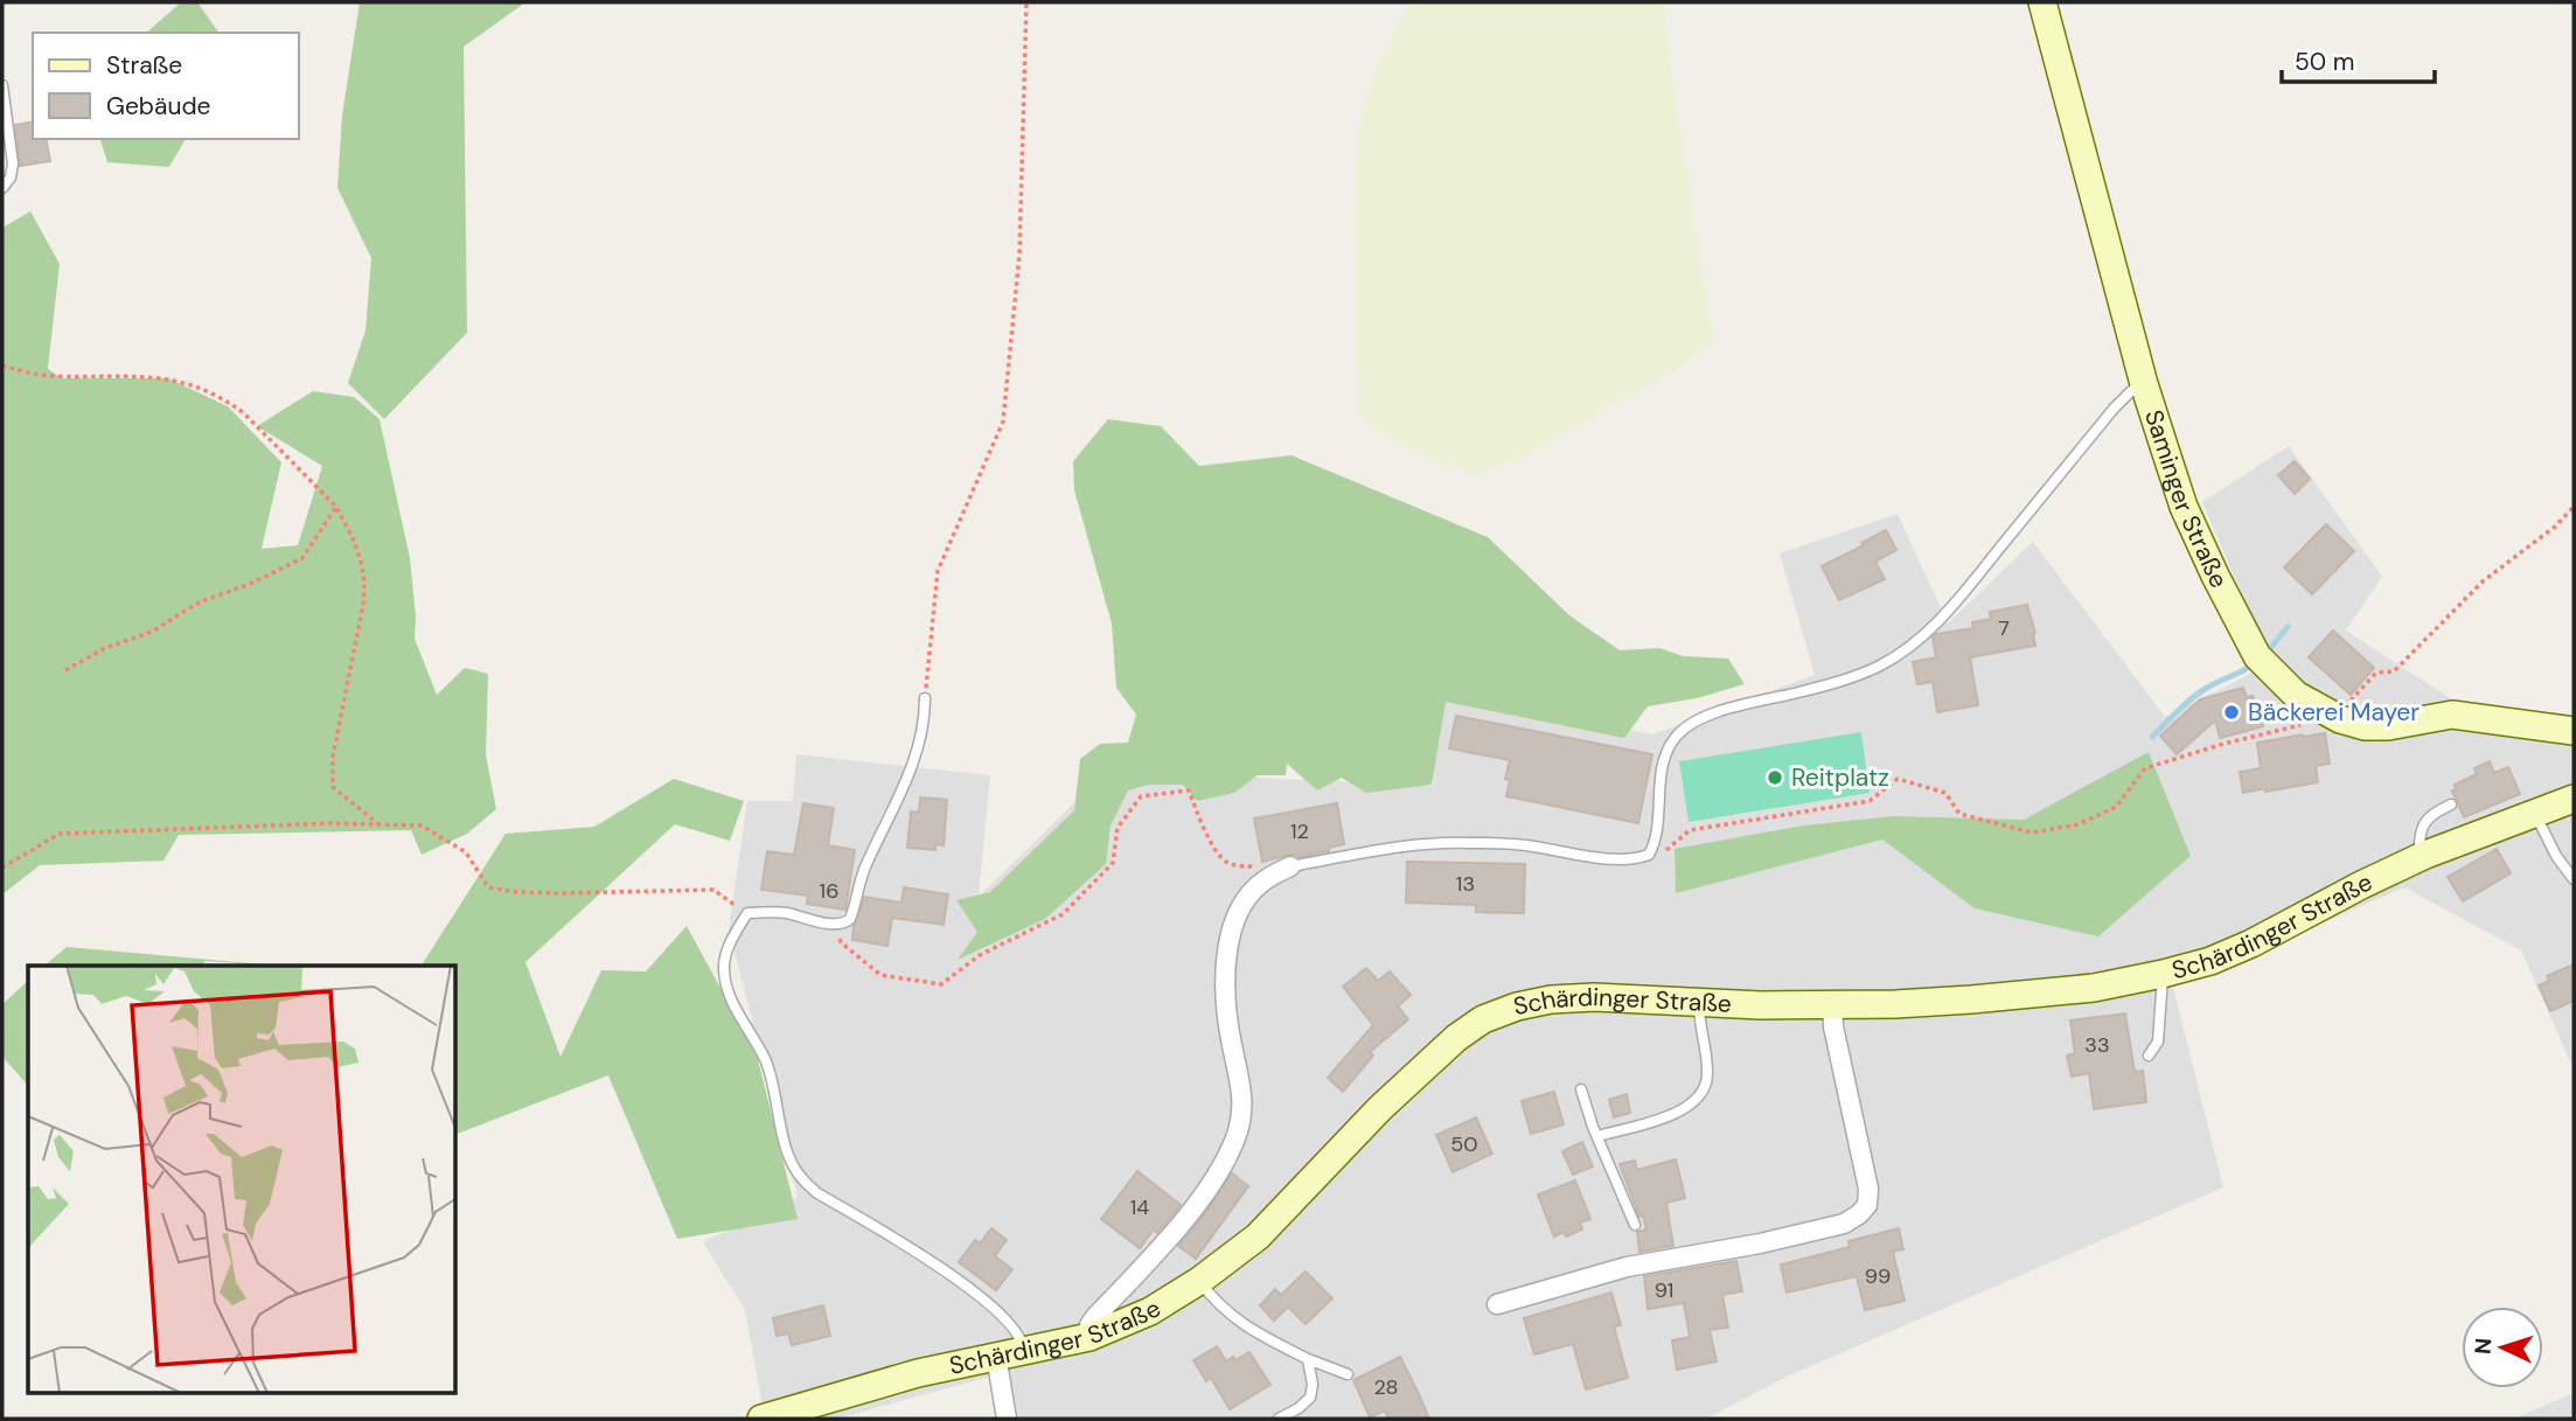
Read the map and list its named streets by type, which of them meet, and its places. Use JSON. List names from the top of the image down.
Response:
{
  "streets": {
    "main road": ["Saminger Straße", "Schärdinger Straße"]
  },
  "places": ["Bäckerei Mayer", "Reitplatz"],
  "house_numbers": [
    "7",
    "12",
    "13",
    "16",
    "33",
    "50",
    "14",
    "99",
    "91",
    "28"
  ],
  "legend": ["Straße", "Gebäude"],
  "scale_bar": "50 m",
  "north": "left"
}
